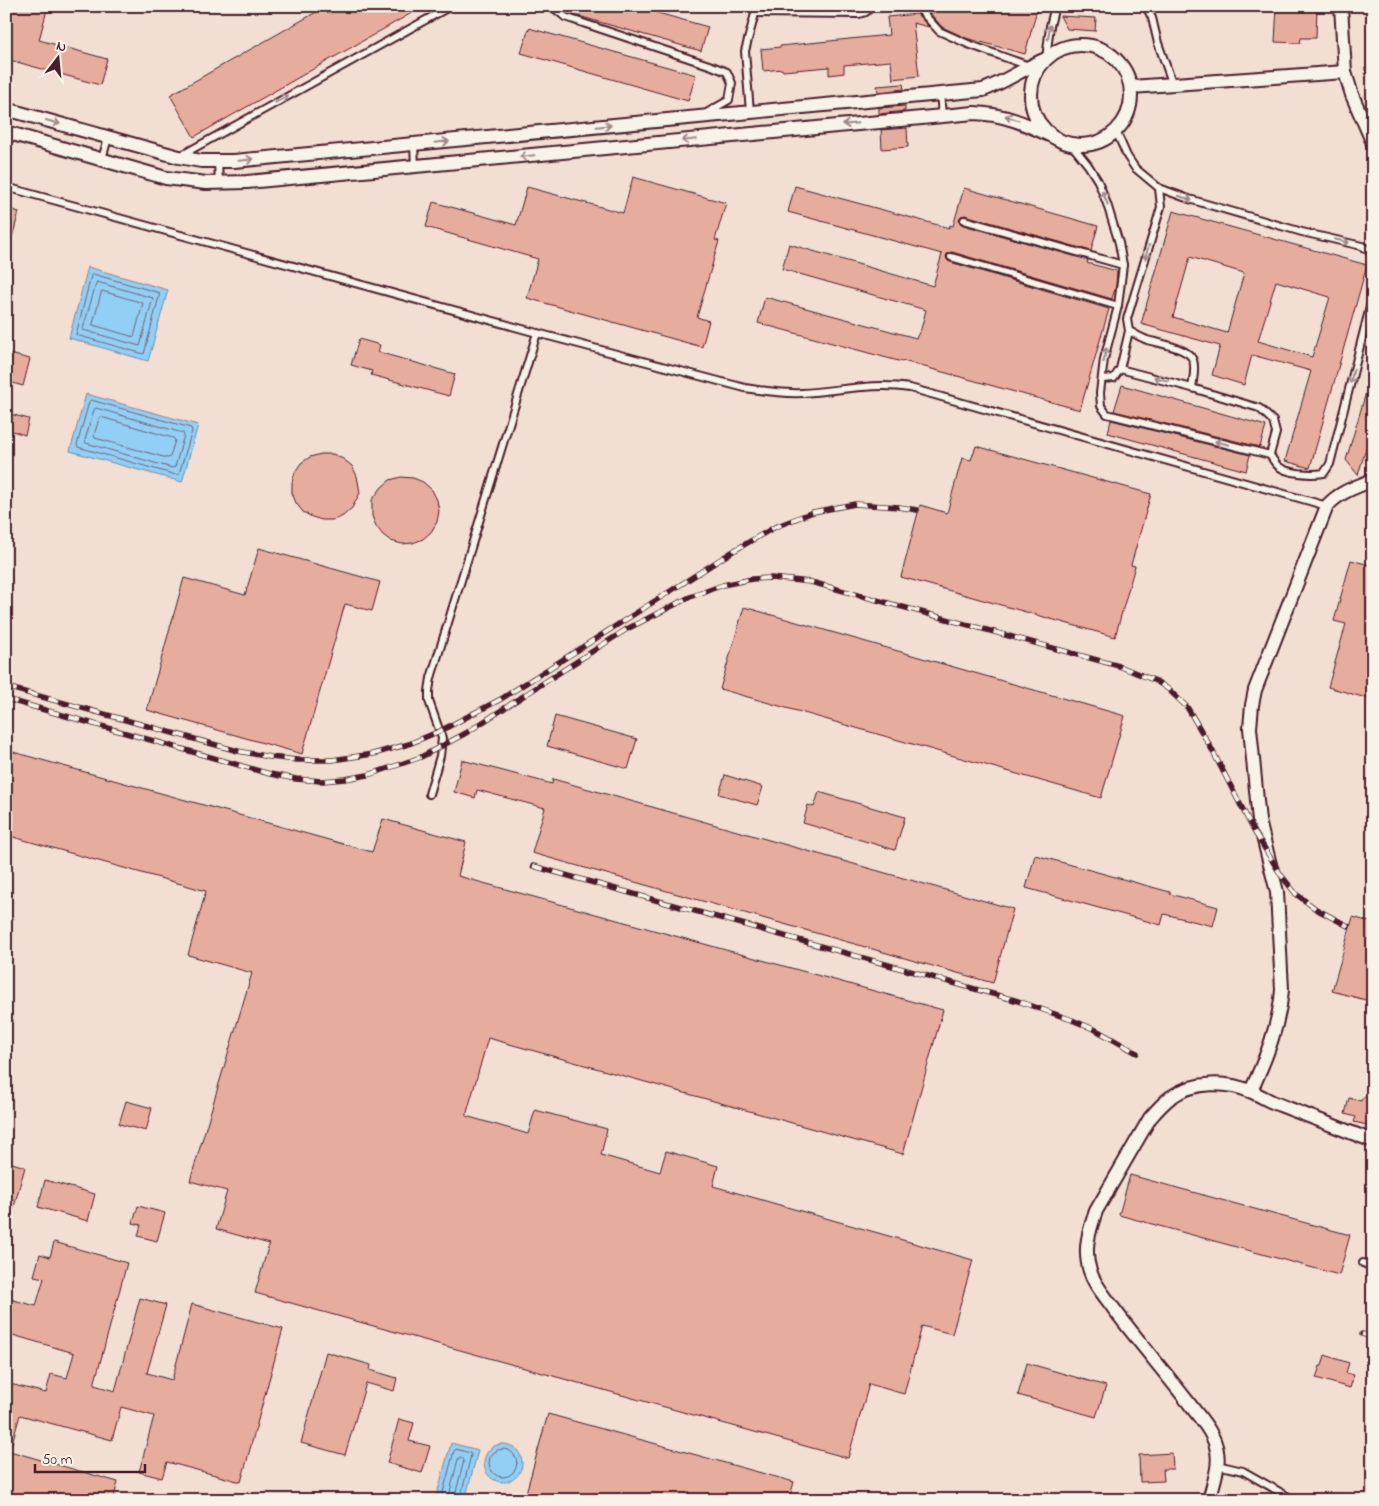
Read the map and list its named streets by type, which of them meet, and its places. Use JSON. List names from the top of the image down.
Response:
{
  "scale_bar": "50 m",
  "north": "top"
}
